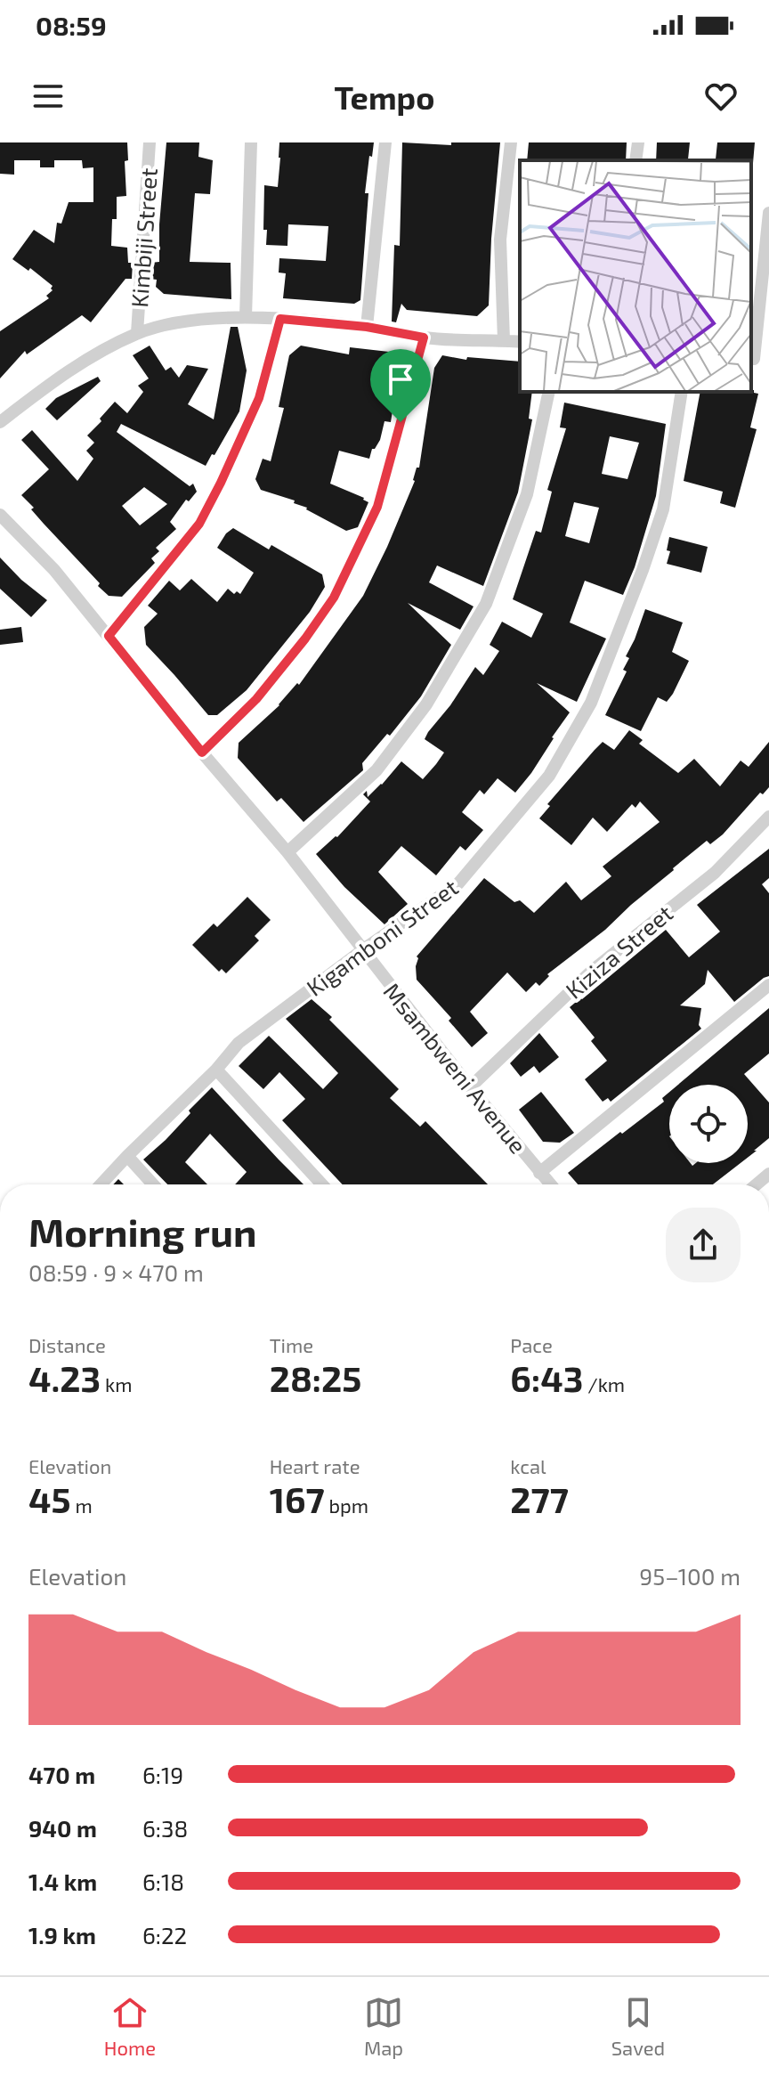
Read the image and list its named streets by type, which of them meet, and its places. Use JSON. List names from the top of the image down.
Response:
{
  "streets": {
    "street": [
      "Kimbiji Street",
      "Kigamboni Street",
      "Kiziza Street",
      "Msambweni Avenue"
    ]
  },
  "crossings": [
    ["Kigamboni Street", "Msambweni Avenue"],
    ["Kiziza Street", "Msambweni Avenue"]
  ],
  "page": {
    "status": "08:59",
    "header": "Tempo",
    "heading": ["Morning run", "08:59 · 9 × 470 m"],
    "stats": [
      ["Distance", "4.23 km"],
      ["Time", "28:25"],
      ["Pace", "6:43 /km"],
      ["Elevation", "45 m"],
      ["Heart rate", "167 bpm"],
      ["kcal", "277"]
    ],
    "chart": ["Elevation", "95–100 m"],
    "list": [
      {
        "name": "470 m",
        "note": "6:19"
      },
      {
        "name": "940 m",
        "note": "6:38"
      },
      {
        "name": "1.4 km",
        "note": "6:18"
      },
      {
        "name": "1.9 km",
        "note": "6:22"
      }
    ],
    "tabs": ["Home", "Map", "Saved"]
  }
}
